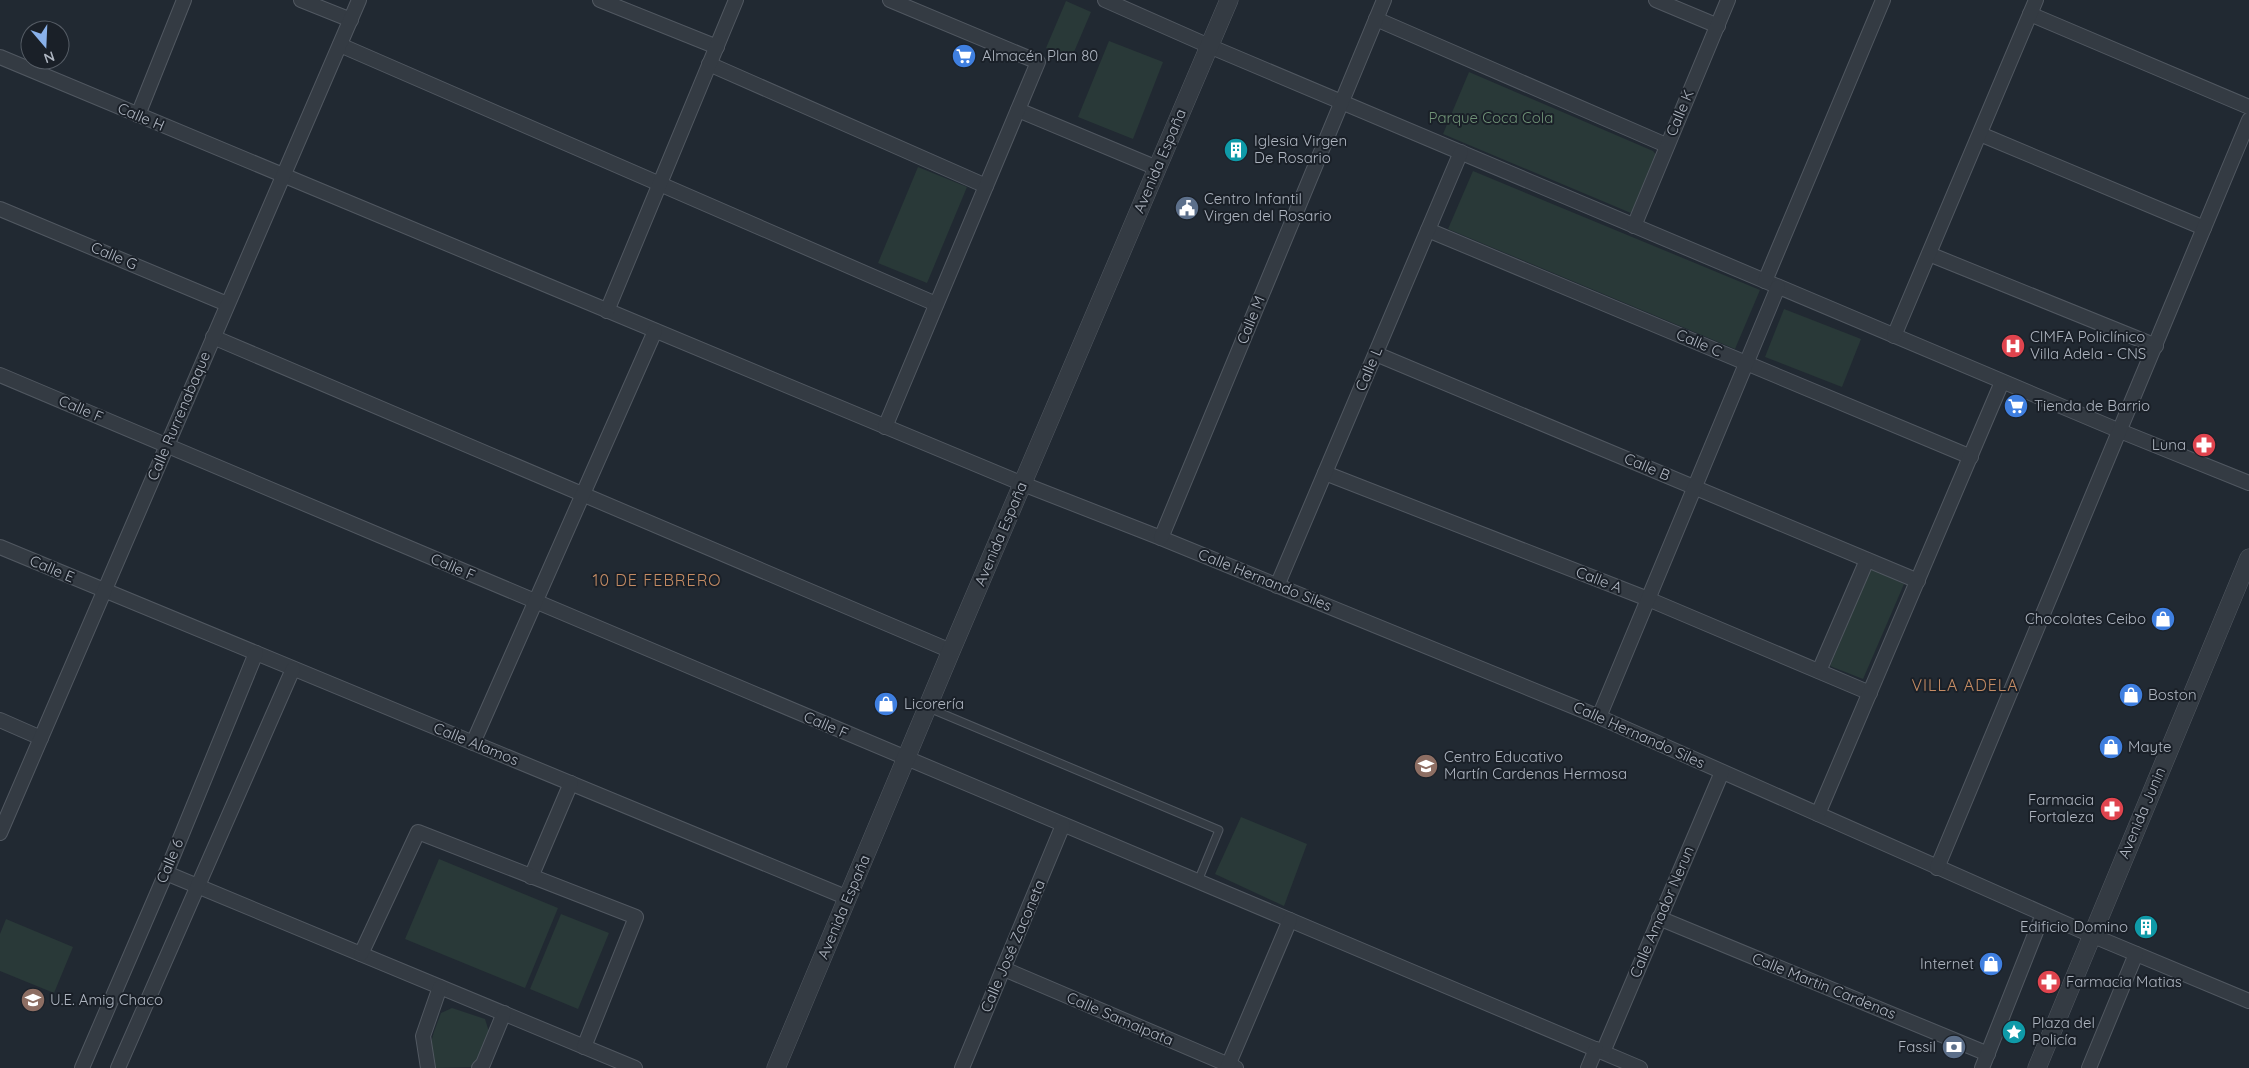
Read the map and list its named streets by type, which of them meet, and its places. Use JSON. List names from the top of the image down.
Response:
{
  "streets": {
    "street": [
      "Calle K",
      "Calle H",
      "Avenida España",
      "Calle G",
      "Calle M",
      "Calle C",
      "Calle L",
      "Calle F",
      "Calle Rurrenabaque",
      "Calle B",
      "Calle E",
      "Calle Hernando Siles",
      "Calle A",
      "Calle Alamos",
      "Avenida Junin",
      "Calle 6",
      "Calle Amador Nerun",
      "Calle José Zaconeta",
      "Calle Martin Cardenas",
      "Calle Samaipata"
    ]
  },
  "crossings": [
    ["Calle H", "Calle Rurrenabaque"],
    ["Calle H", "Calle Hernando Siles"],
    ["Avenida España", "Calle F"],
    ["Avenida España", "Calle Hernando Siles"],
    ["Avenida España", "Calle Alamos"],
    ["Calle G", "Calle Rurrenabaque"],
    ["Calle M", "Calle Hernando Siles"],
    ["Calle C", "Calle L"],
    ["Calle L", "Calle B"],
    ["Calle L", "Calle Hernando Siles"],
    ["Calle L", "Calle A"],
    ["Calle F", "Calle Rurrenabaque"],
    ["Calle F", "Calle Amador Nerun"],
    ["Calle F", "Calle José Zaconeta"],
    ["Calle Rurrenabaque", "Calle E"],
    ["Calle Rurrenabaque", "Calle Alamos"],
    ["Calle E", "Calle Alamos"],
    ["Calle Hernando Siles", "Avenida Junin"],
    ["Calle Hernando Siles", "Calle Amador Nerun"],
    ["Calle Alamos", "Calle 6"],
    ["Calle Amador Nerun", "Calle Martin Cardenas"],
    ["Calle José Zaconeta", "Calle Samaipata"]
  ],
  "districts": ["10 DE FEBRERO", "VILLA ADELA"],
  "parks": ["Parque Coca Cola"],
  "places": {
    "supermarket": ["Almacén Plan 80", "Tienda de Barrio"],
    "building": ["Iglesia Virgen De Rosario", "Edificio Domino"],
    "public building": ["Centro Infantil Virgen del Rosario"],
    "hospital": ["CIMFA Policlínico Villa Adela - CNS"],
    "pharmacy": ["Luna", "Farmacia Fortaleza", "Farmacia Matias"],
    "shop": [
      "Chocolates Ceibo",
      "Boston",
      "Licorería",
      "Mayte",
      "Internet"
    ],
    "school or university": ["Centro Educativo Martín Cardenas Hermosa", "U.E. Amig Chaco"],
    "place": ["Plaza del Policía"],
    "bank": ["Fassil"]
  },
  "north": "bottom"
}
